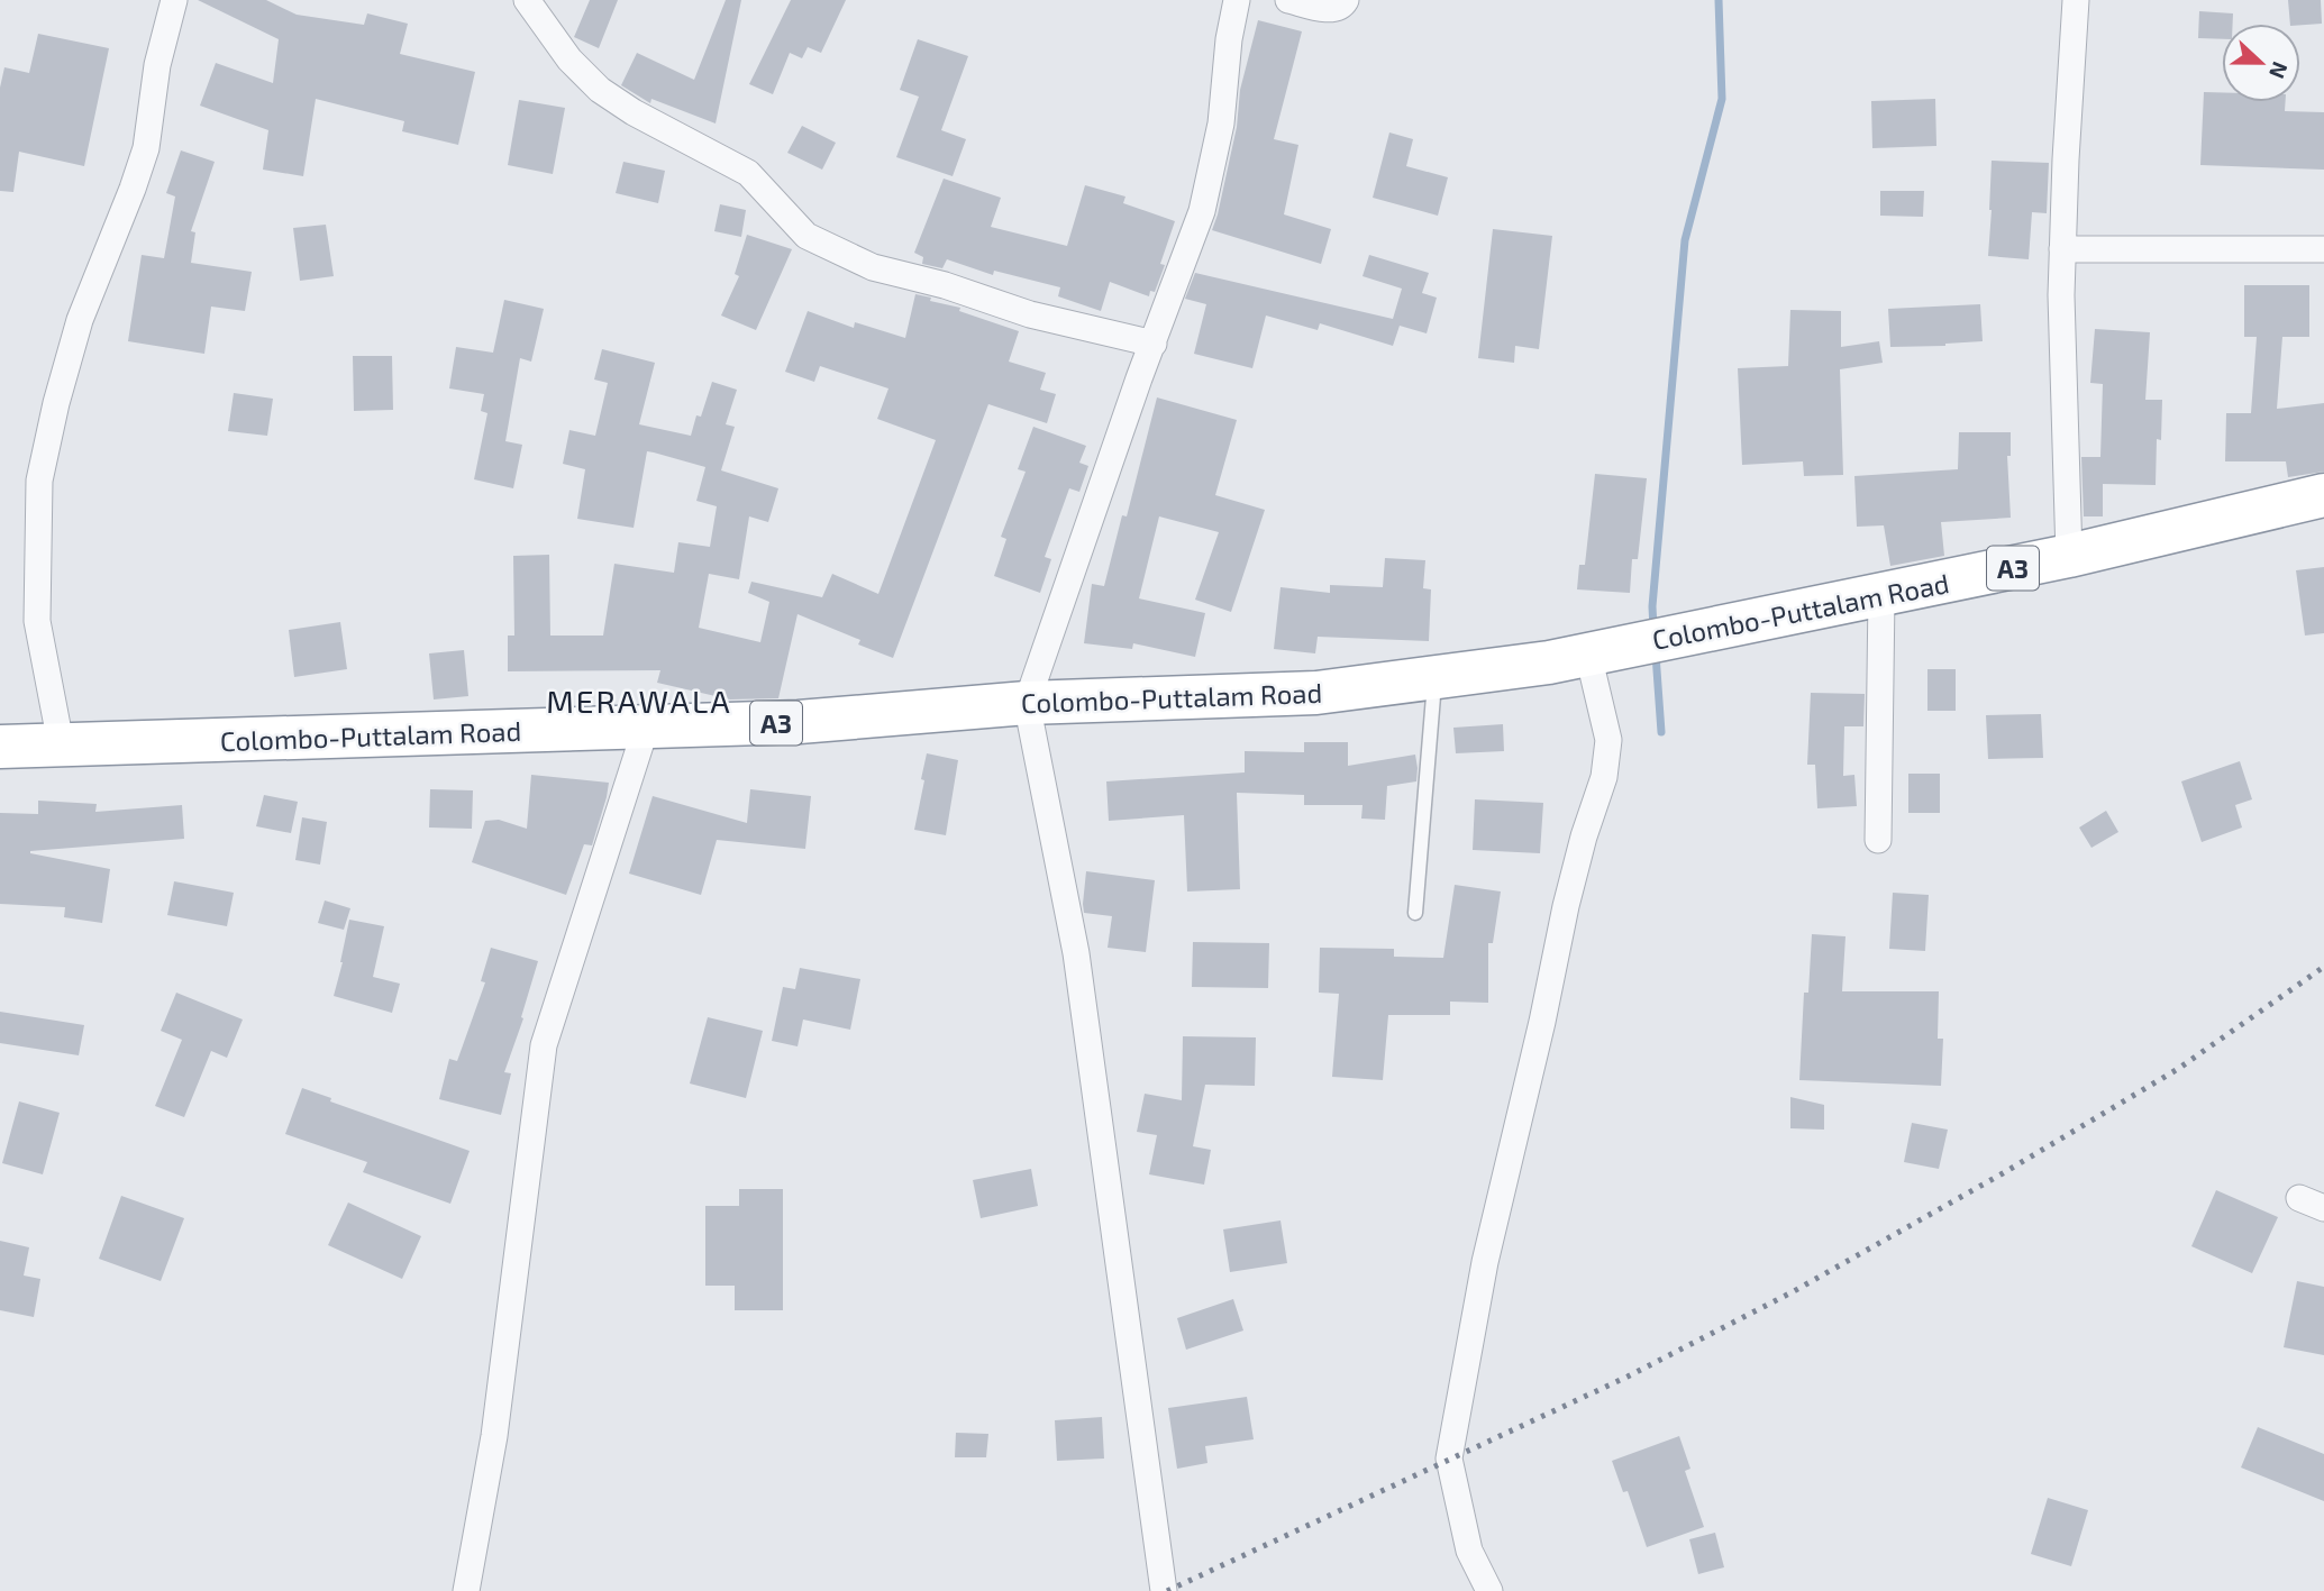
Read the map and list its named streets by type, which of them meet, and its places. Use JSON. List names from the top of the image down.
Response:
{
  "streets": {
    "highway": ["A3", "Colombo-Puttalam Road"]
  },
  "districts": ["MERAWALA"],
  "north": "right"
}
